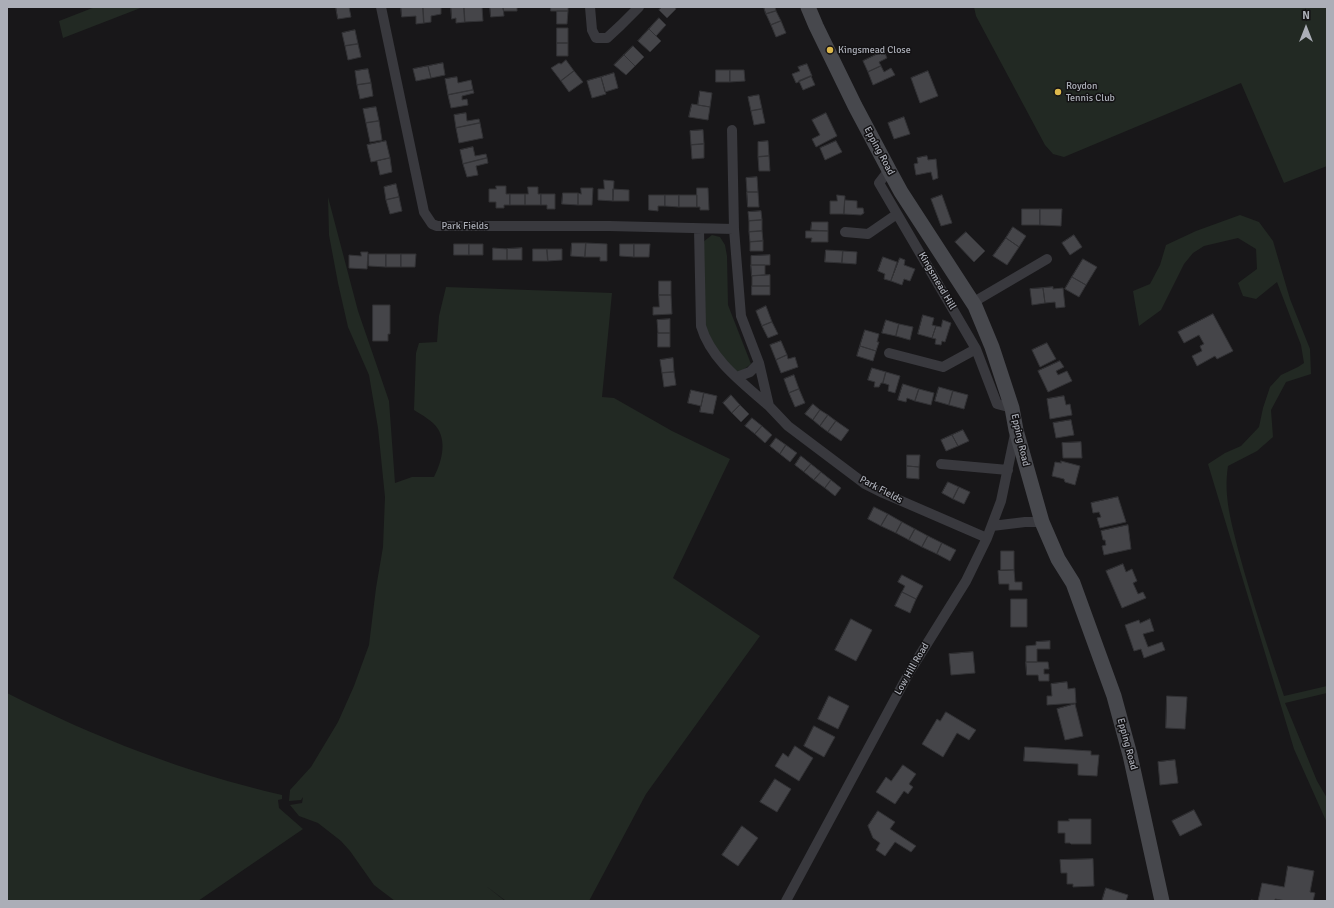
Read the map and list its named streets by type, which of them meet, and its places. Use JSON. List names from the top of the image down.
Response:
{
  "streets": {
    "main road": ["Epping Road"],
    "street": ["Park Fields", "Kingsmead Hill", "Low Hill Road"]
  },
  "crossings": [
    ["Epping Road", "Kingsmead Hill"],
    ["Epping Road", "Low Hill Road"],
    ["Park Fields", "Low Hill Road"]
  ],
  "places": ["Kingsmead Close", "Roydon Tennis Club"],
  "north": "top"
}
